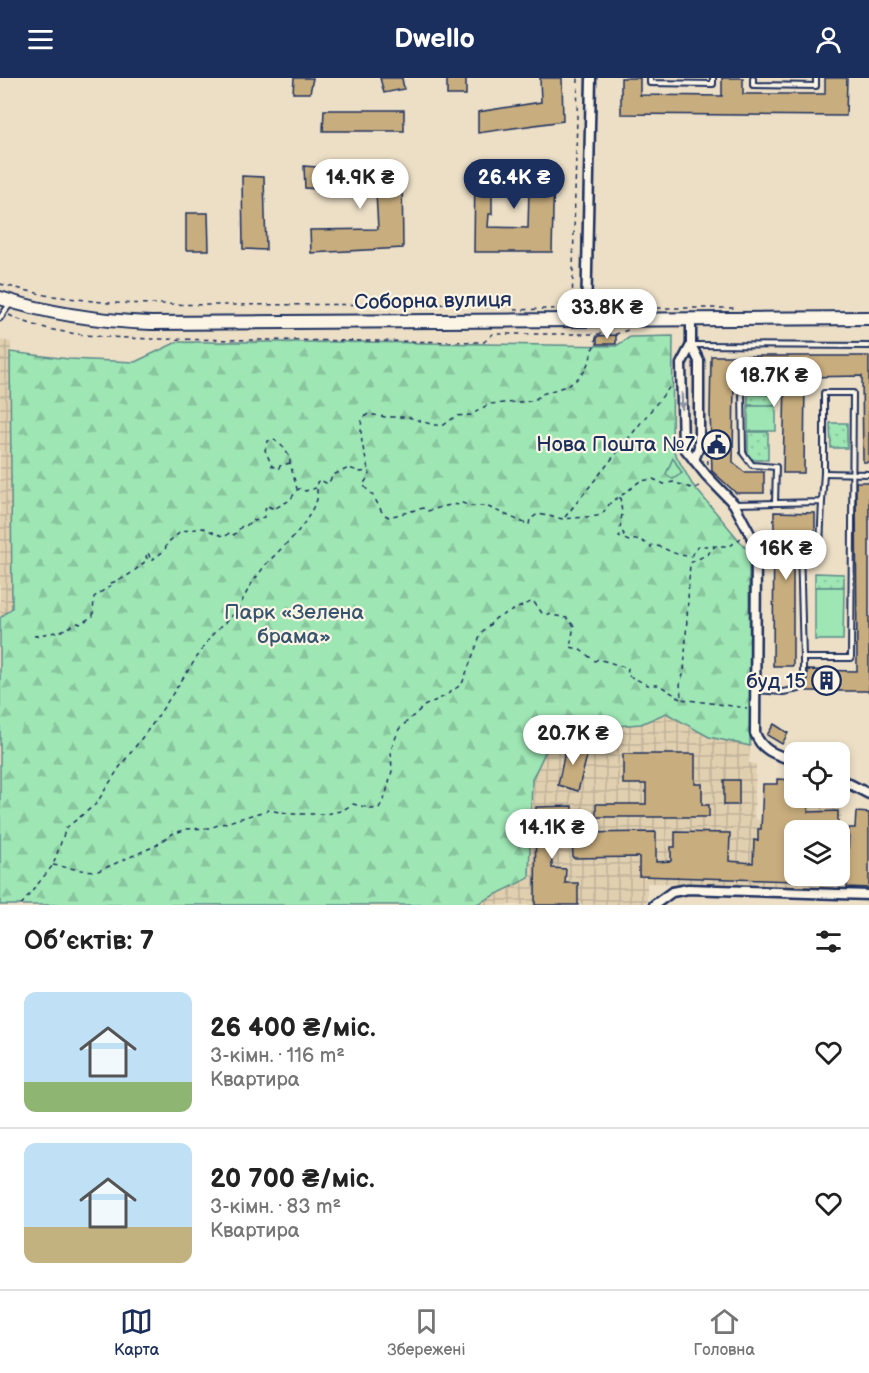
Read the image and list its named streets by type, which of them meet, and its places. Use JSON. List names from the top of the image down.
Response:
{
  "streets": {
    "main road": ["Соборна вулиця"]
  },
  "parks": ["Парк «Зелена брама»"],
  "places": {
    "public building": ["Нова Пошта №7"],
    "building": ["буд 15"]
  },
  "page": {
    "header": "Dwello",
    "price": [
      "14.9K ₴",
      "26.4K ₴",
      "33.8K ₴",
      "18.7K ₴",
      "16K ₴",
      "20.7K ₴",
      "14.1K ₴"
    ],
    "heading": "Об’єктів: 7",
    "list": [
      {
        "name": "26 400 ₴/міс.",
        "note": "3-кімн. · 116 m² · Квартира"
      },
      {
        "name": "20 700 ₴/міс.",
        "note": "3-кімн. · 83 m² · Квартира"
      }
    ],
    "tabs": ["Карта", "Збережені", "Головна"]
  }
}
